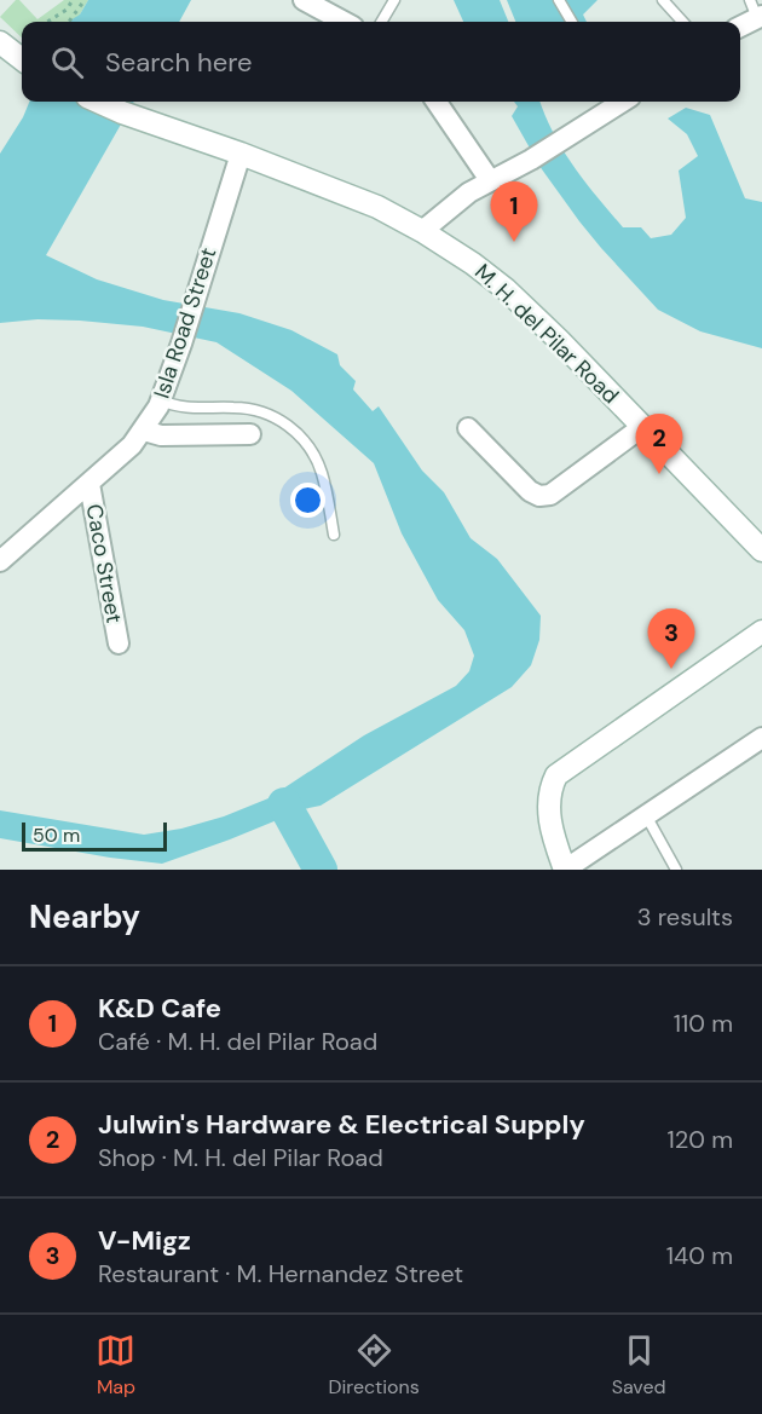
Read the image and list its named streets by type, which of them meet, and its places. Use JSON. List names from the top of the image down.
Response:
{
  "streets": {
    "main road": ["M. H. del Pilar Road"],
    "street": ["Isla Road Street", "Caco Street"]
  },
  "crossings": [
    ["Isla Road Street", "M. H. del Pilar Road"],
    ["Isla Road Street", "Caco Street"]
  ],
  "scale_bar": "50 m",
  "page": {
    "search": "Search here",
    "pins": ["1", "2", "3"],
    "scale": "50 m",
    "heading": ["Nearby", "3 results"],
    "list": [
      {
        "mark": "1",
        "name": "K&D Cafe",
        "note": "Café · M. H. del Pilar Road",
        "value": "110 m"
      },
      {
        "mark": "2",
        "name": "Julwin's Hardware & Electrical Supply",
        "note": "Shop · M. H. del Pilar Road",
        "value": "120 m"
      },
      {
        "mark": "3",
        "name": "V-Migz",
        "note": "Restaurant · M. Hernandez Street",
        "value": "140 m"
      }
    ],
    "nav": ["Map", "Directions", "Saved"]
  }
}
